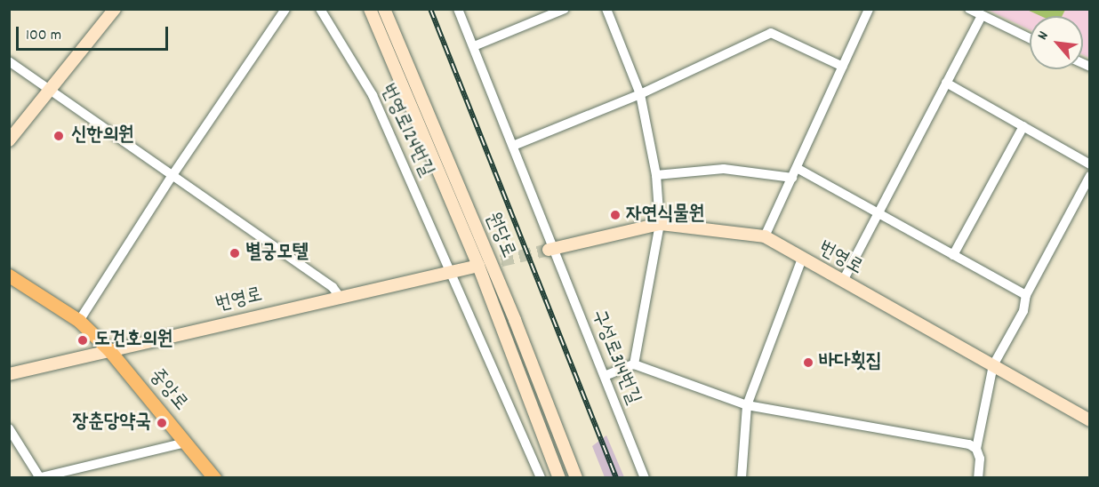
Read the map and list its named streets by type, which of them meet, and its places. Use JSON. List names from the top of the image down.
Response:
{
  "streets": {
    "main road": ["중앙로"],
    "street": [
      "번영로124번길",
      "원당로",
      "번영로",
      "구성로314번길"
    ]
  },
  "crossings": [
    ["번영로124번길", "번영로"],
    ["원당로", "번영로"],
    ["번영로", "구성로314번길"],
    ["번영로", "중앙로"]
  ],
  "places": [
    "신한의원",
    "자연식물원",
    "별궁모텔",
    "도건호의원",
    "바다횟집",
    "장춘당약국"
  ],
  "scale_bar": "100 m",
  "north": "top left"
}
